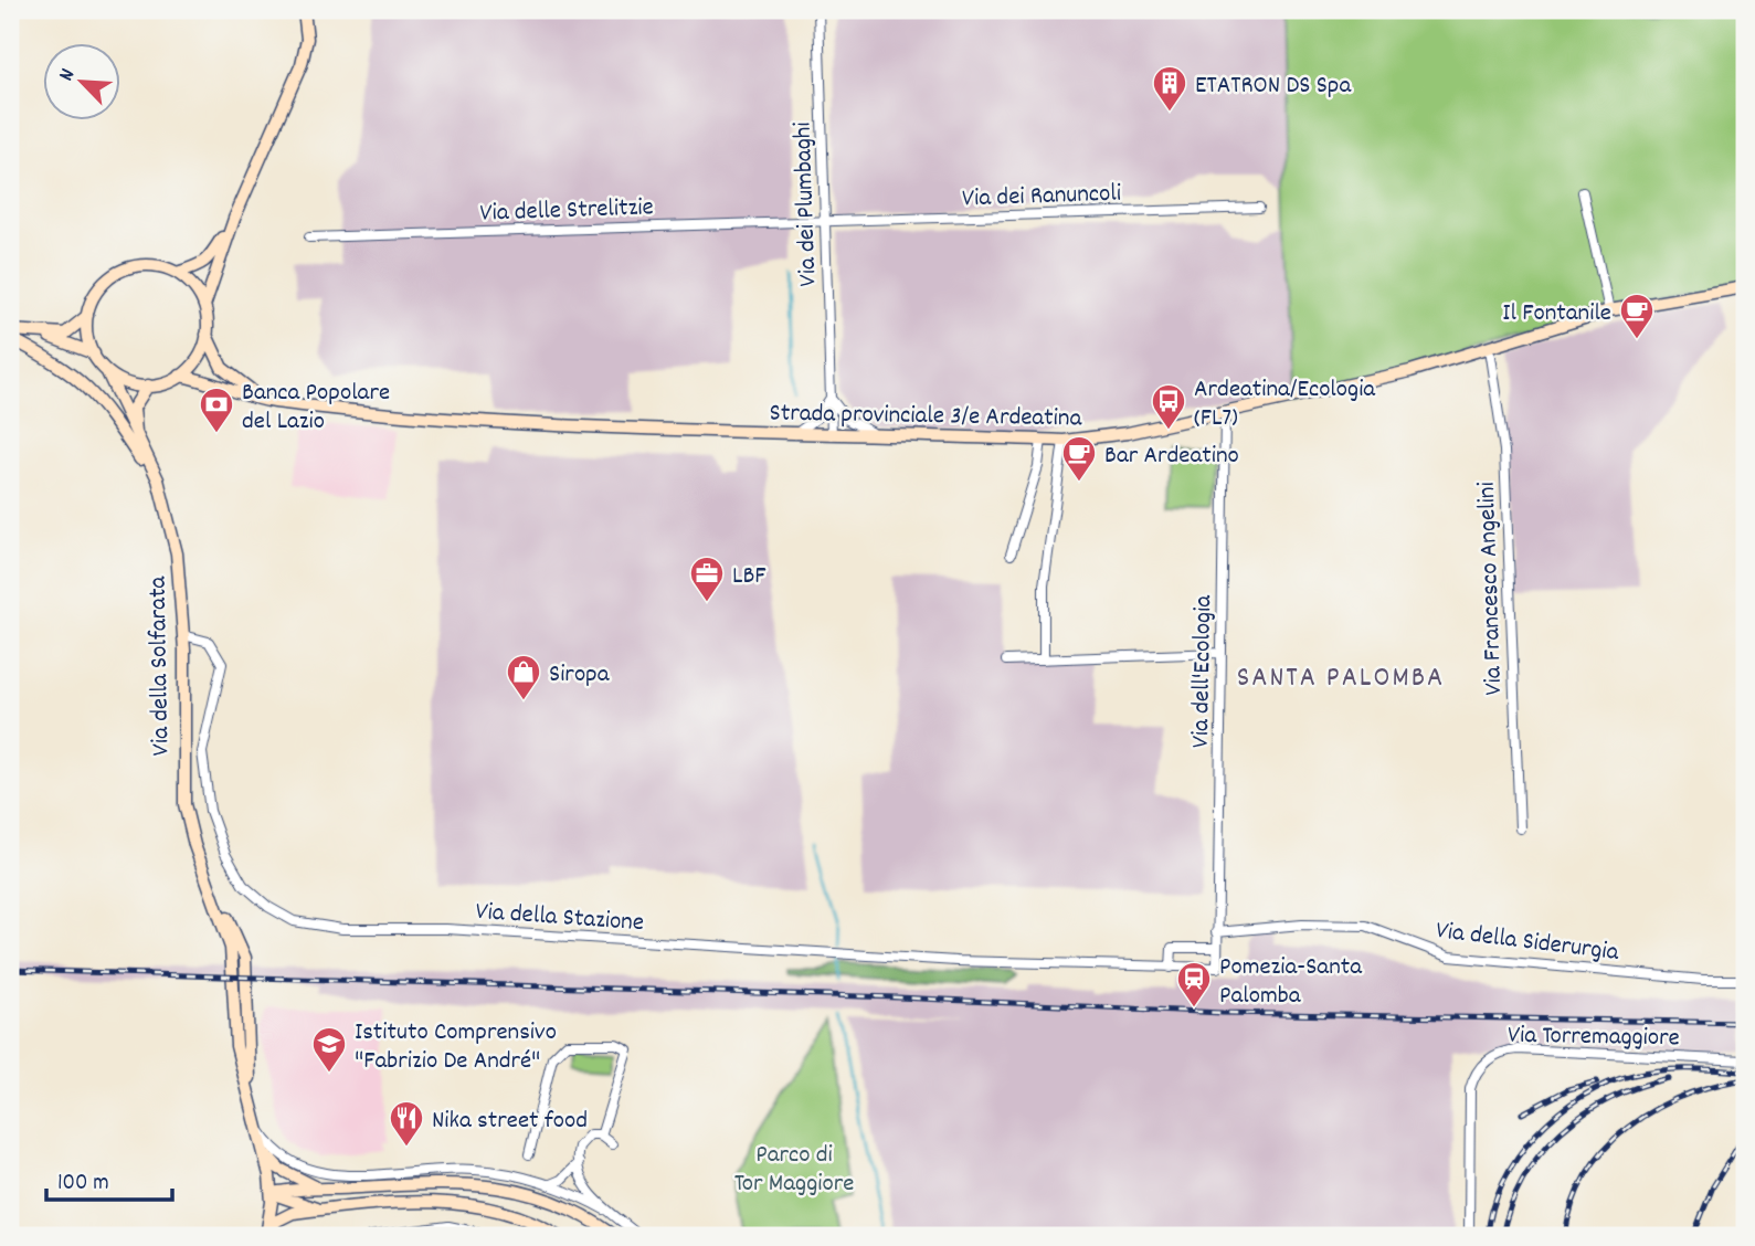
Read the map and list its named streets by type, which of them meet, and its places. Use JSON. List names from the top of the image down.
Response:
{
  "streets": {
    "main road": ["Strada provinciale 3/e Ardeatina", "Via della Solfarata"],
    "street": [
      "Via dei Ranuncoli",
      "Via dei Plumbaghi",
      "Via delle Strelitzie",
      "Via Francesco Angelini",
      "Via dell'Ecologia",
      "Via della Stazione",
      "Via della Siderurgia",
      "Via Torremaggiore"
    ]
  },
  "crossings": [
    ["Via dei Ranuncoli", "Via dei Plumbaghi"],
    ["Via dei Ranuncoli", "Via delle Strelitzie"],
    ["Via dei Plumbaghi", "Via delle Strelitzie"],
    ["Via dei Plumbaghi", "Strada provinciale 3/e Ardeatina"],
    ["Strada provinciale 3/e Ardeatina", "Via Francesco Angelini"],
    ["Strada provinciale 3/e Ardeatina", "Via dell'Ecologia"],
    ["Via della Solfarata", "Via della Stazione"],
    ["Via dell'Ecologia", "Via della Siderurgia"]
  ],
  "districts": ["SANTA PALOMBA"],
  "parks": ["Parco di Tor Maggiore"],
  "places": {
    "building": ["ETATRON DS Spa"],
    "cafe": ["Il Fontanile", "Bar Ardeatino"],
    "bus stop": ["Ardeatina/Ecologia (FL7)"],
    "bank": ["Banca Popolare del Lazio"],
    "office": ["LBF"],
    "shop": ["Siropa"],
    "station": ["Pomezia-Santa Palomba"],
    "school or university": ["Istituto Comprensivo \"Fabrizio De André\""],
    "restaurant": ["Nika street food"]
  },
  "scale_bar": "100 m",
  "north": "top left"
}
